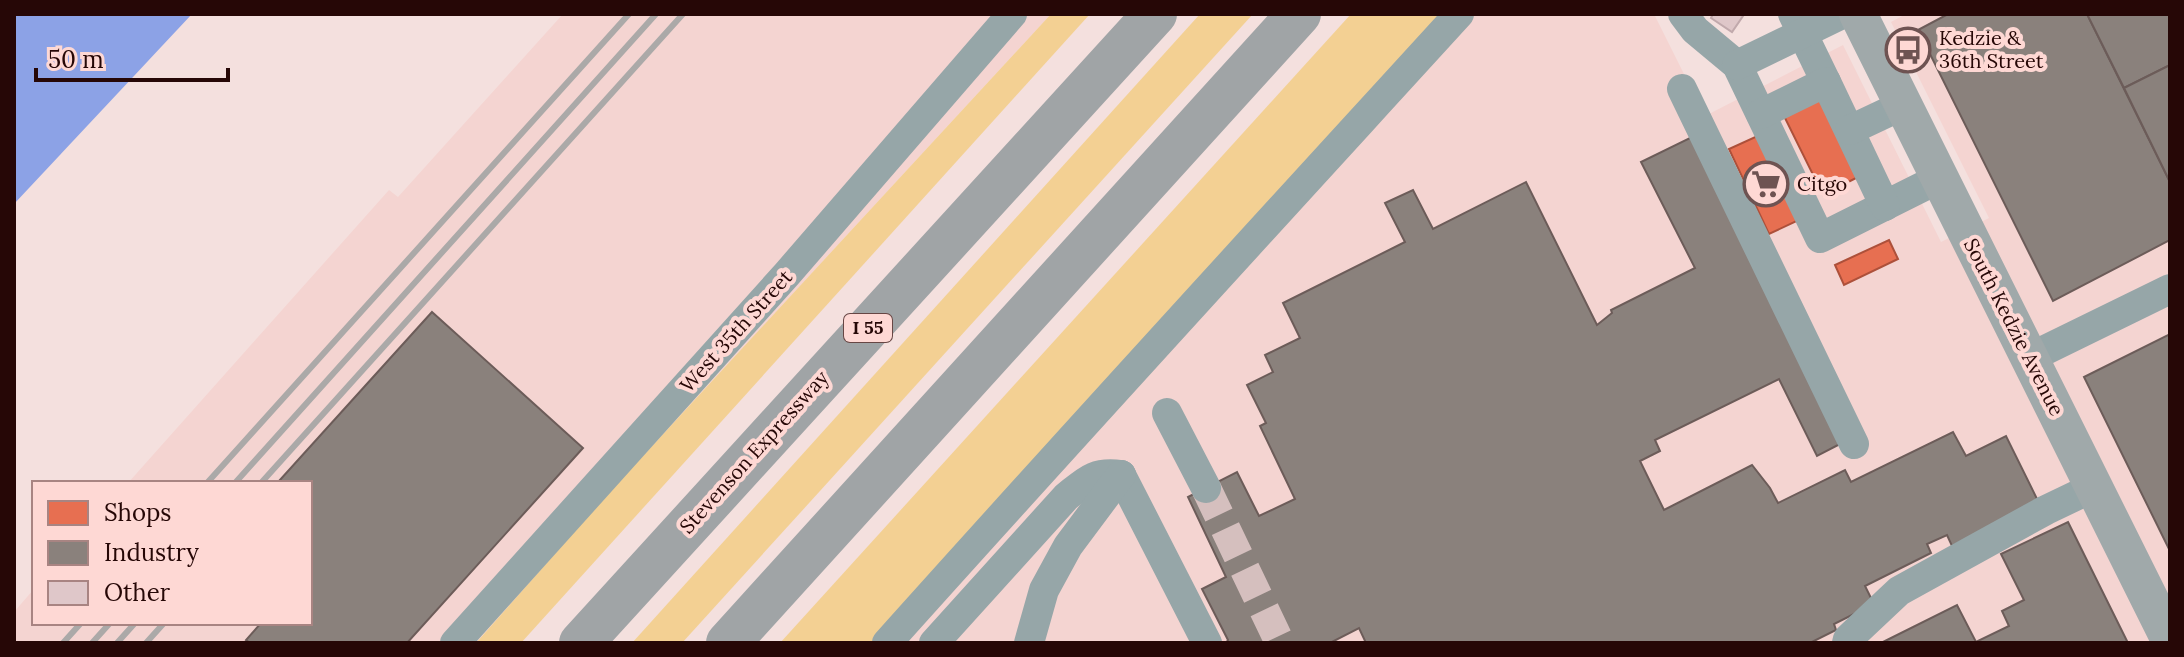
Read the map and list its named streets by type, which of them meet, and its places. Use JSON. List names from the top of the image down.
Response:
{
  "streets": {
    "highway": ["I 55", "Stevenson Expressway"],
    "main road": ["South Kedzie Avenue"],
    "street": ["West 35th Street"]
  },
  "places": {
    "bus stop": ["Kedzie & 36th Street"],
    "supermarket": ["Citgo"]
  },
  "legend": ["Shops", "Industry", "Other"],
  "scale_bar": "50 m"
}
